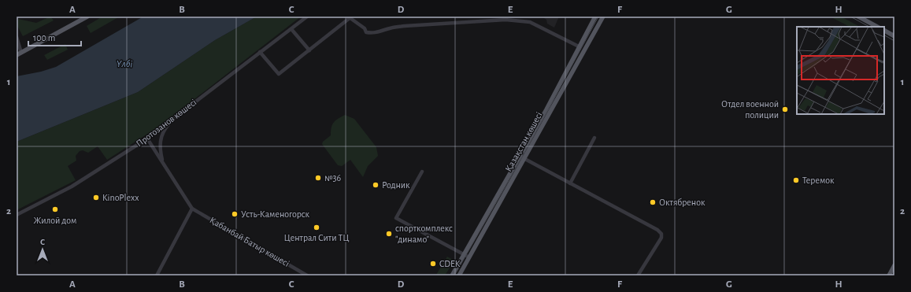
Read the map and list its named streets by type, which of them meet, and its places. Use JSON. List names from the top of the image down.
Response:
{
  "streets": {
    "main road": ["Қазақстан көшесі"],
    "street": ["Протозанов көшесі", "Қабанбай Батыр көшесі"]
  },
  "water": ["Үлбі"],
  "places": [
    "Отдел военной полиции",
    "№36",
    "Теремок",
    "Родник",
    "KinoPlexx",
    "Октябренок",
    "Жилой дом",
    "Усть-Каменогорск",
    "Централ Сити ТЦ",
    "спорткомплекс \"динамо\"",
    "CDEK"
  ],
  "scale_bar": "100 m",
  "north": "top",
  "grid": {
    "columns": [
      "A",
      "B",
      "C",
      "D",
      "E",
      "F",
      "G",
      "H"
    ],
    "rows": ["1", "2"]
  }
}
